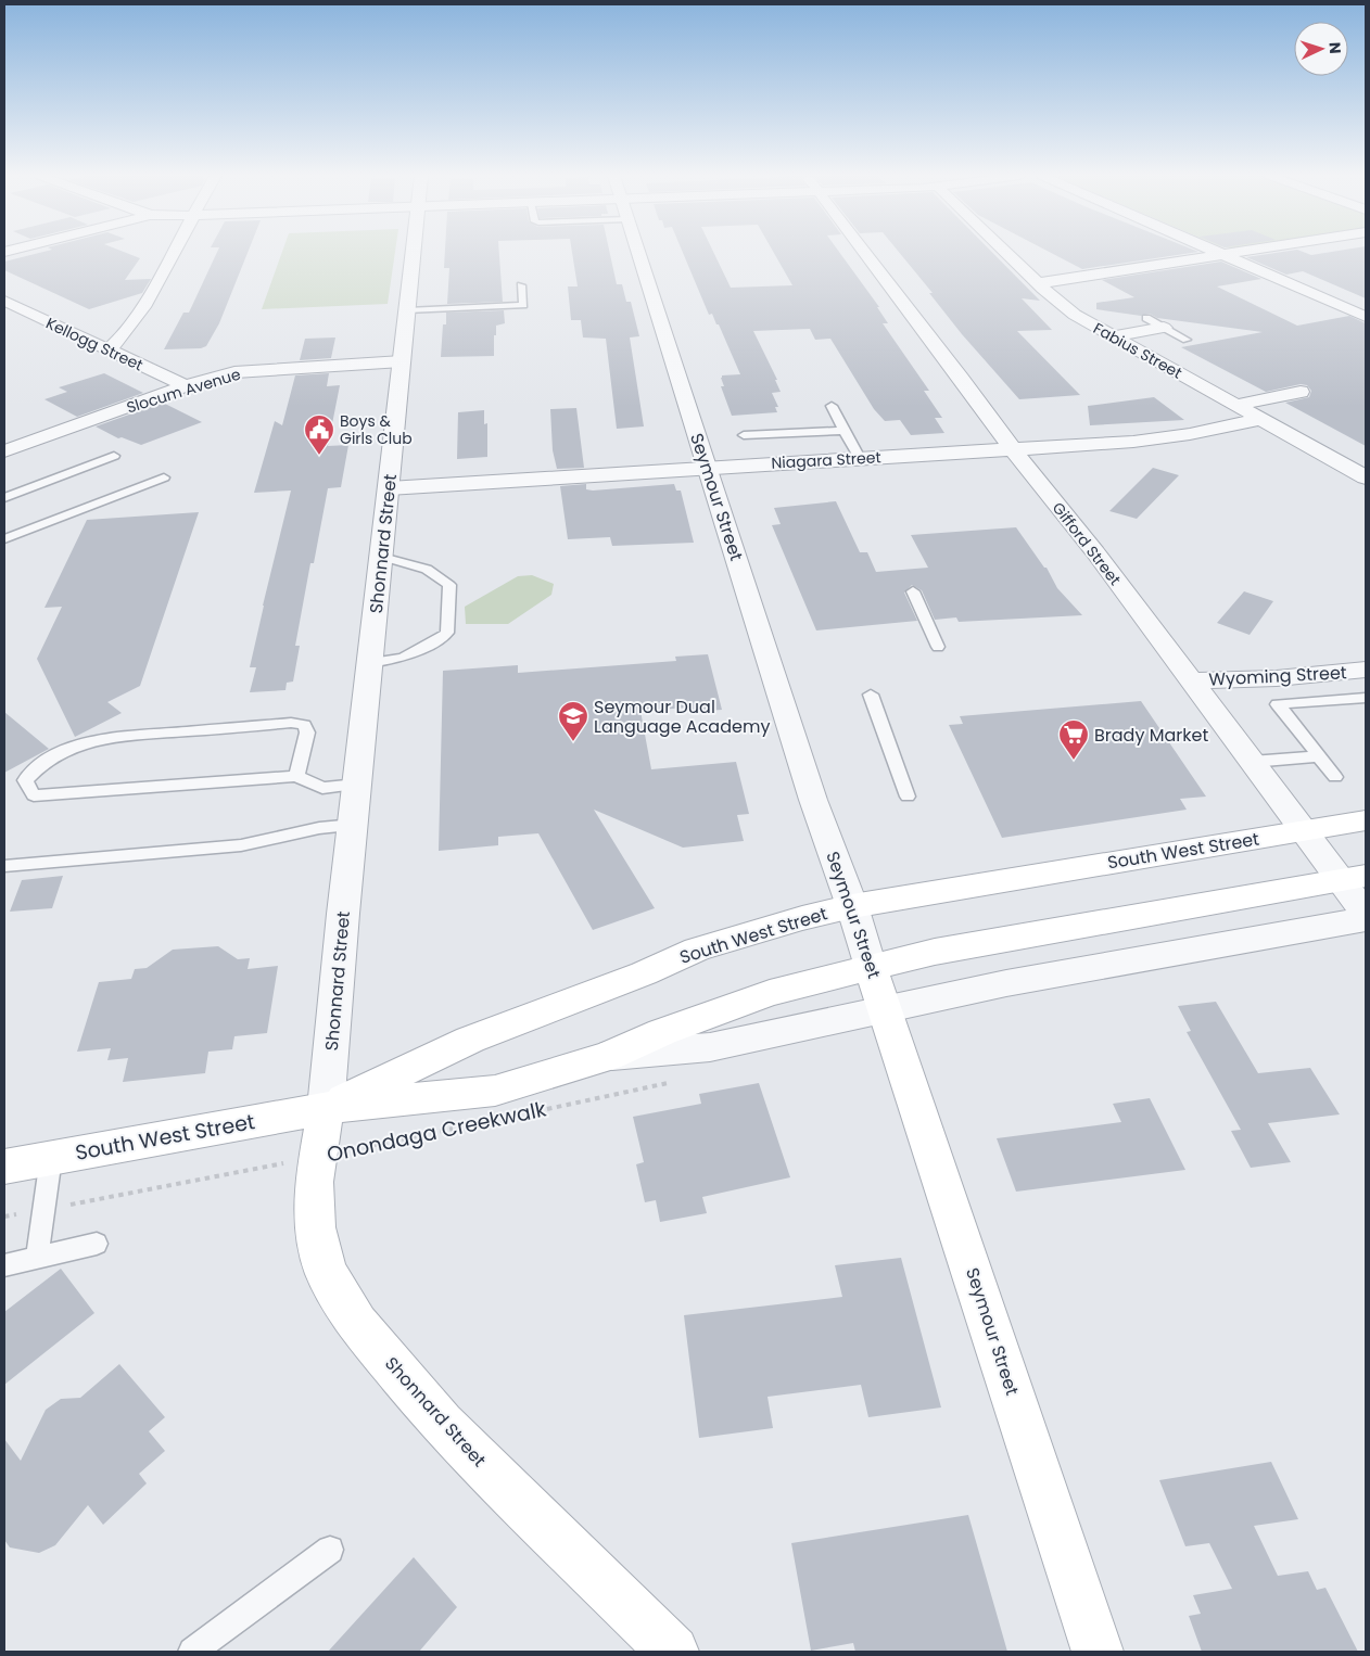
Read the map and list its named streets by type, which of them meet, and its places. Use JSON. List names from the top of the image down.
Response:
{
  "streets": {
    "main road": ["Seymour Street", "Shonnard Street", "South West Street"],
    "street": [
      "Kellogg Street",
      "Fabius Street",
      "Slocum Avenue",
      "Niagara Street",
      "Gifford Street",
      "Wyoming Street"
    ],
    "path": ["Onondaga Creekwalk"]
  },
  "crossings": [
    ["Kellogg Street", "Slocum Avenue"],
    ["Fabius Street", "Niagara Street"],
    ["Slocum Avenue", "Shonnard Street"],
    ["Niagara Street", "Seymour Street"],
    ["Niagara Street", "Shonnard Street"],
    ["Niagara Street", "Gifford Street"],
    ["Seymour Street", "South West Street"],
    ["Shonnard Street", "South West Street"],
    ["Shonnard Street", "Onondaga Creekwalk"],
    ["Gifford Street", "Wyoming Street"],
    ["Gifford Street", "South West Street"]
  ],
  "places": {
    "public building": ["Boys & Girls Club"],
    "school or university": ["Seymour Dual Language Academy"],
    "supermarket": ["Brady Market"]
  },
  "north": "right"
}
